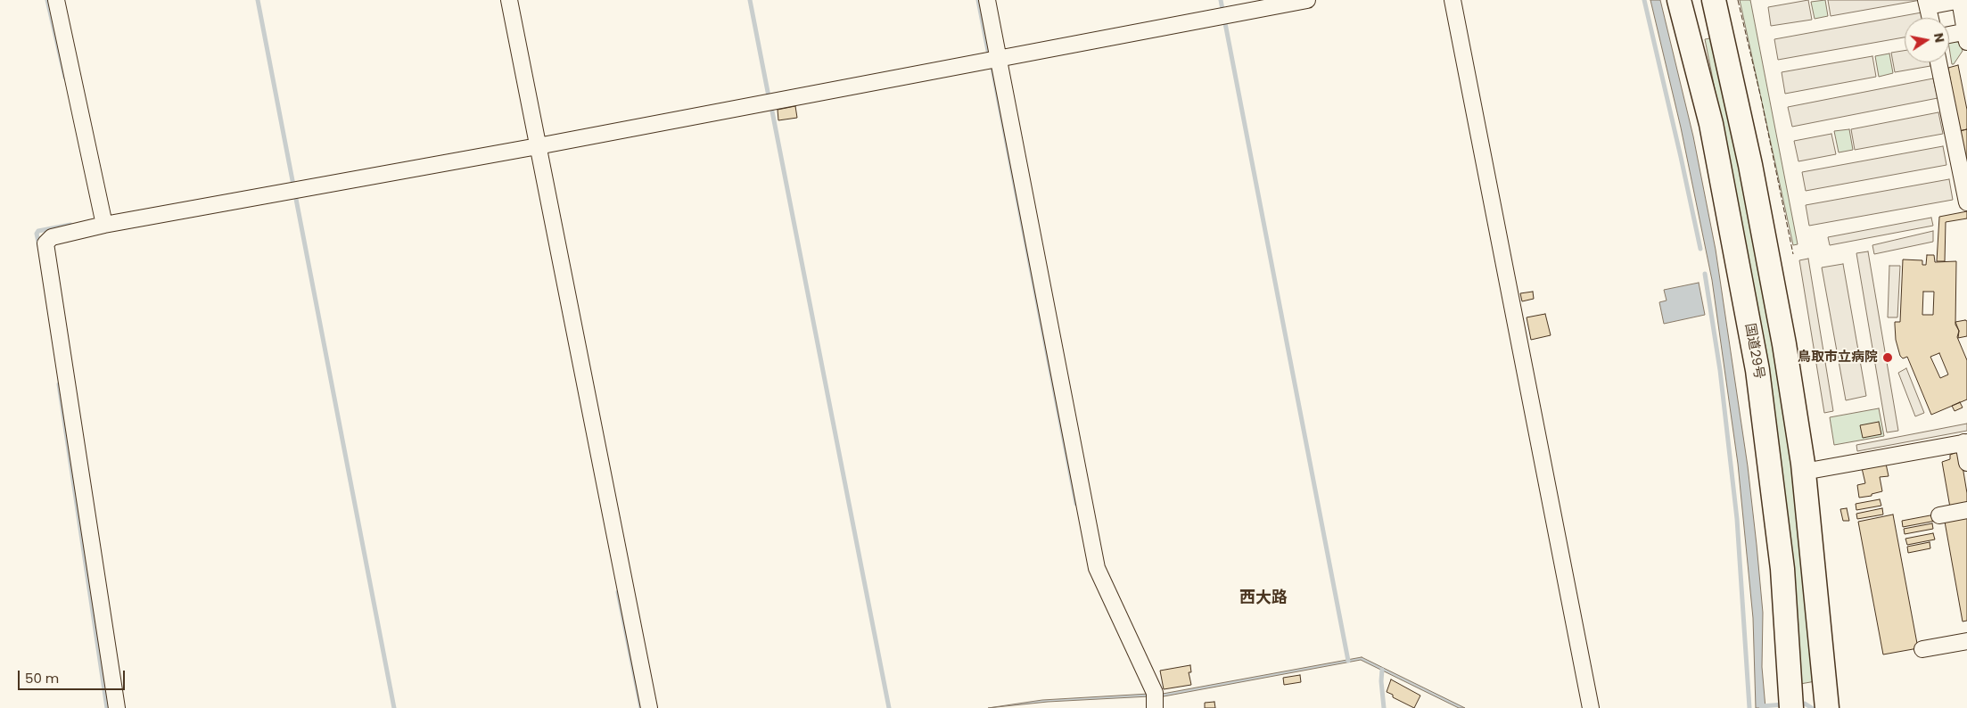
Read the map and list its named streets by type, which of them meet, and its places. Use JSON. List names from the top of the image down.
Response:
{
  "streets": {
    "highway": ["国道29号"]
  },
  "districts": ["西大路"],
  "places": ["鳥取市立病院"],
  "scale_bar": "50 m",
  "north": "right"
}
